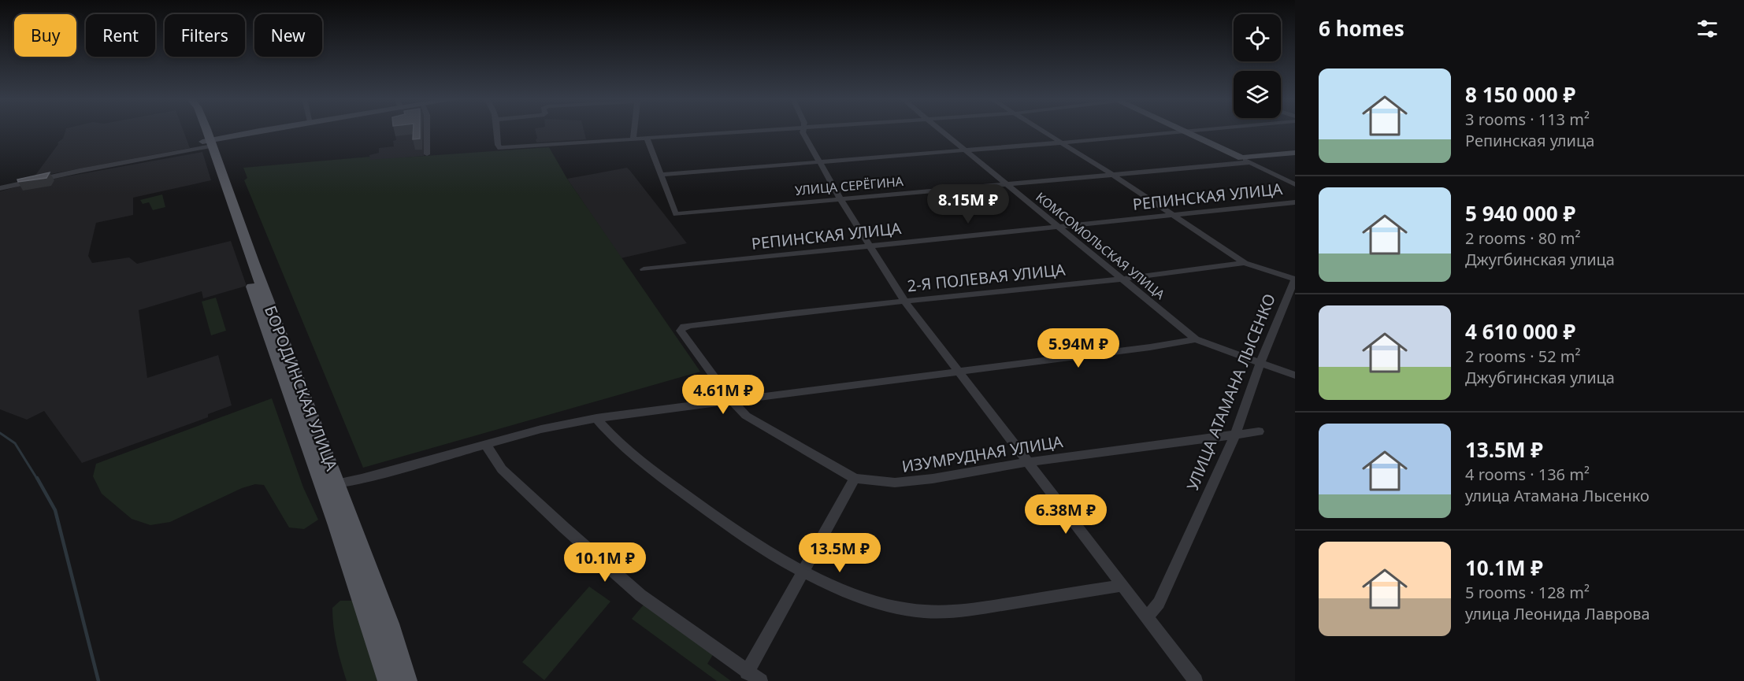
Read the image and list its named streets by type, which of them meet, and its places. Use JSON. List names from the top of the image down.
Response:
{
  "streets": {
    "main road": ["БОРОДИНСКАЯ УЛИЦА"],
    "street": [
      "УЛИЦА СЕРЁГИНА",
      "РЕПИНСКАЯ УЛИЦА",
      "КОМСОМОЛЬСКАЯ УЛИЦА",
      "2-Я ПОЛЕВАЯ УЛИЦА",
      "УЛИЦА АТАМАНА ЛЫСЕНКО",
      "ИЗУМРУДНАЯ УЛИЦА"
    ]
  },
  "crossings": [
    ["УЛИЦА СЕРЁГИНА", "КОМСОМОЛЬСКАЯ УЛИЦА"],
    ["РЕПИНСКАЯ УЛИЦА", "КОМСОМОЛЬСКАЯ УЛИЦА"],
    ["КОМСОМОЛЬСКАЯ УЛИЦА", "2-Я ПОЛЕВАЯ УЛИЦА"],
    ["2-Я ПОЛЕВАЯ УЛИЦА", "УЛИЦА АТАМАНА ЛЫСЕНКО"],
    ["2-Я ПОЛЕВАЯ УЛИЦА", "ИЗУМРУДНАЯ УЛИЦА"],
    ["УЛИЦА АТАМАНА ЛЫСЕНКО", "ИЗУМРУДНАЯ УЛИЦА"]
  ],
  "page": {
    "heading": "6 homes",
    "chip": [
      "Buy",
      "Rent",
      "Filters",
      "New"
    ],
    "list": [
      {
        "name": "8 150 000 ₽",
        "note": "3 rooms · 113 m² · Репинская улица"
      },
      {
        "name": "5 940 000 ₽",
        "note": "2 rooms · 80 m² · Джугбинская улица"
      },
      {
        "name": "4 610 000 ₽",
        "note": "2 rooms · 52 m² · Джубгинская улица"
      },
      {
        "name": "13.5M ₽",
        "note": "4 rooms · 136 m² · улица Атамана Лысенко"
      },
      {
        "name": "10.1M ₽",
        "note": "5 rooms · 128 m² · улица Леонида Лаврова"
      }
    ],
    "price": [
      "8.15M ₽",
      "5.94M ₽",
      "4.61M ₽",
      "6.38M ₽",
      "13.5M ₽",
      "10.1M ₽"
    ]
  }
}
